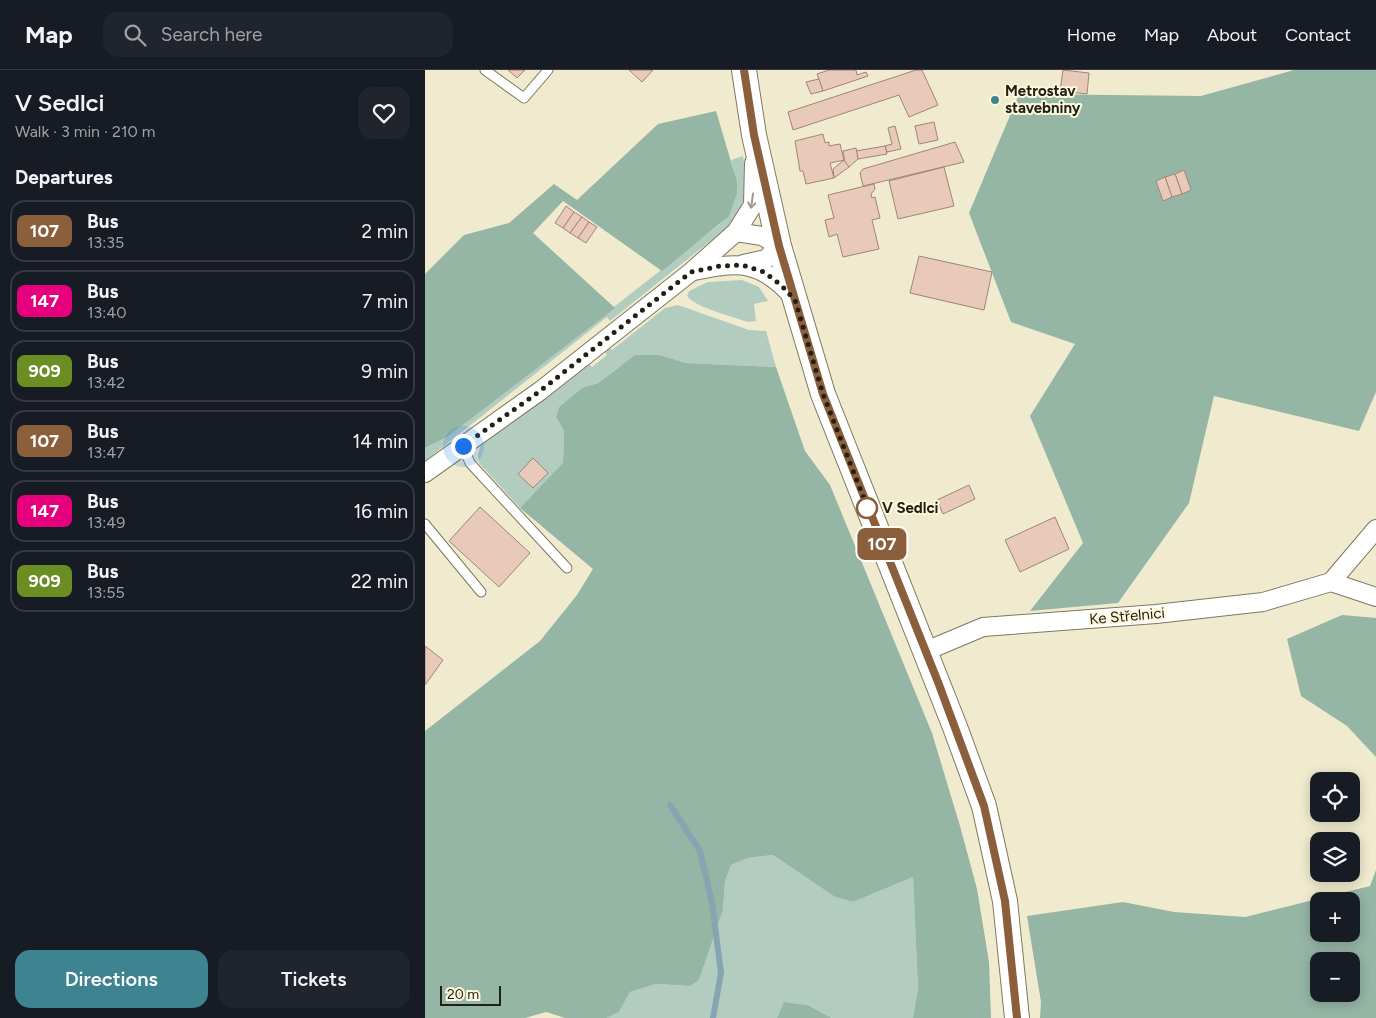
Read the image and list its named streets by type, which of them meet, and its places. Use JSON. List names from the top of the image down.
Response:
{
  "streets": {
    "street": ["Ke Střelnici"]
  },
  "places": ["Metrostav stavebniny", "V Sedlci"],
  "lines": ["bus line 107"],
  "scale_bar": "20 m",
  "page": {
    "header": "Map",
    "search": "Search here",
    "nav": [
      "Home",
      "Map",
      "About",
      "Contact"
    ],
    "heading": [
      ["V Sedlci", "Walk · 3 min · 210 m"],
      "Departures"
    ],
    "on_map": "107",
    "list": [
      {
        "mark": "107",
        "name": "Bus",
        "note": "13:35",
        "value": "2 min"
      },
      {
        "mark": "147",
        "name": "Bus",
        "note": "13:40",
        "value": "7 min"
      },
      {
        "mark": "909",
        "name": "Bus",
        "note": "13:42",
        "value": "9 min"
      },
      {
        "mark": "107",
        "name": "Bus",
        "note": "13:47",
        "value": "14 min"
      },
      {
        "mark": "147",
        "name": "Bus",
        "note": "13:49",
        "value": "16 min"
      },
      {
        "mark": "909",
        "name": "Bus",
        "note": "13:55",
        "value": "22 min"
      }
    ],
    "map_buttons": ["+", "−"],
    "buttons": ["Directions", "Tickets"],
    "scale": "20 m"
  }
}
